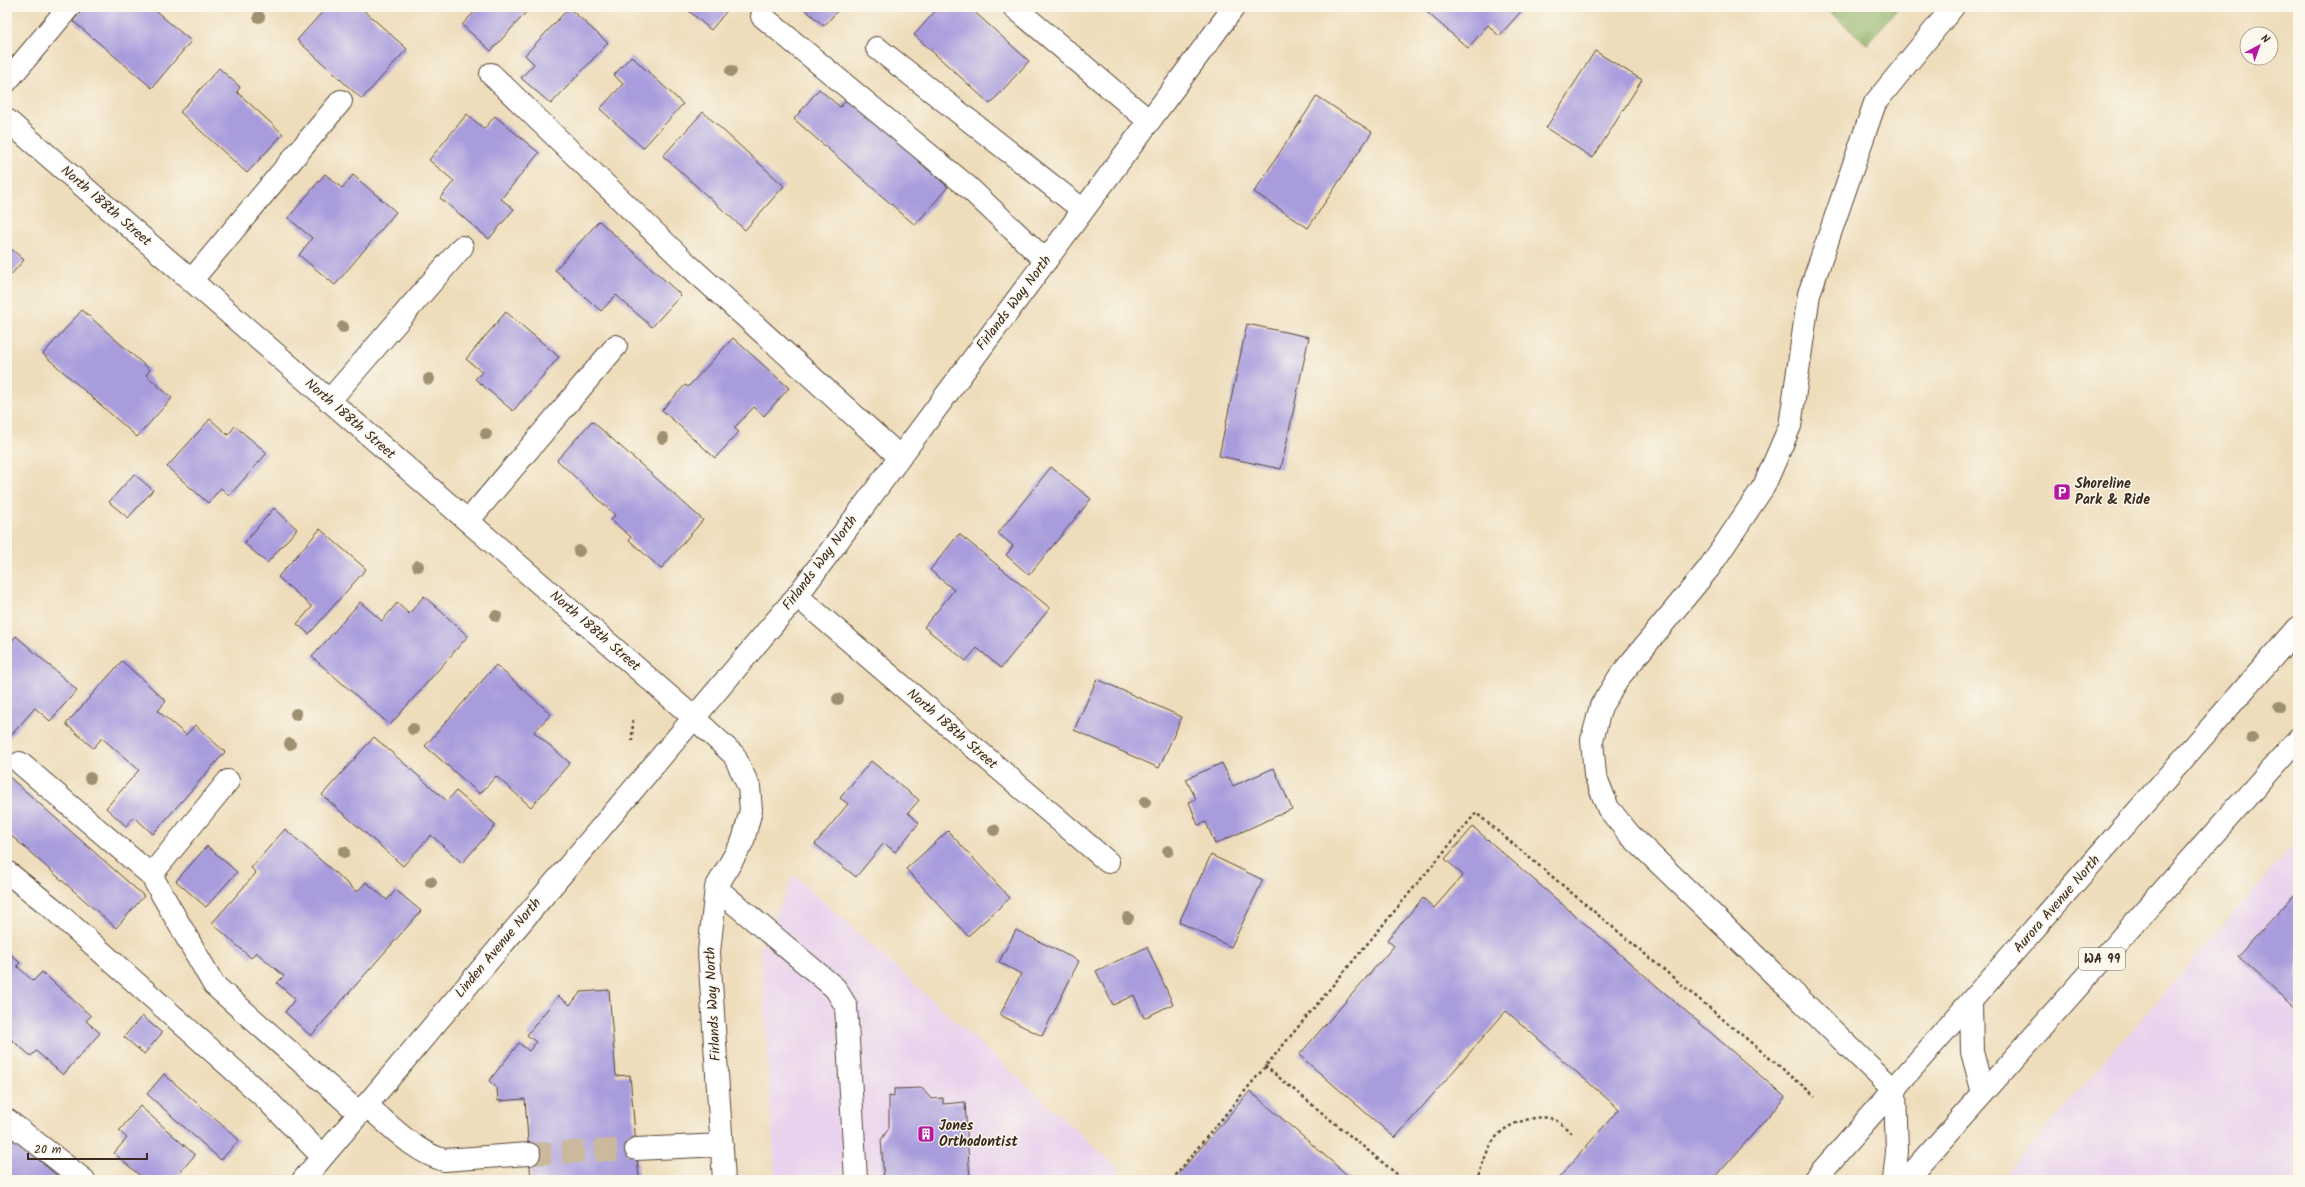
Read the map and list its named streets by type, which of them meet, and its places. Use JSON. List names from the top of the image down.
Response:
{
  "streets": {
    "main road": [
      "North 188th Street",
      "Firlands Way North",
      "Aurora Avenue North",
      "Linden Avenue North",
      "WA 99"
    ]
  },
  "crossings": [
    ["North 188th Street", "Firlands Way North"],
    ["North 188th Street", "Linden Avenue North"],
    ["Firlands Way North", "Linden Avenue North"]
  ],
  "places": {
    "parking": ["Shoreline Park & Ride"],
    "building": ["Jones Orthodontist"]
  },
  "scale_bar": "20 m",
  "north": "top right"
}
